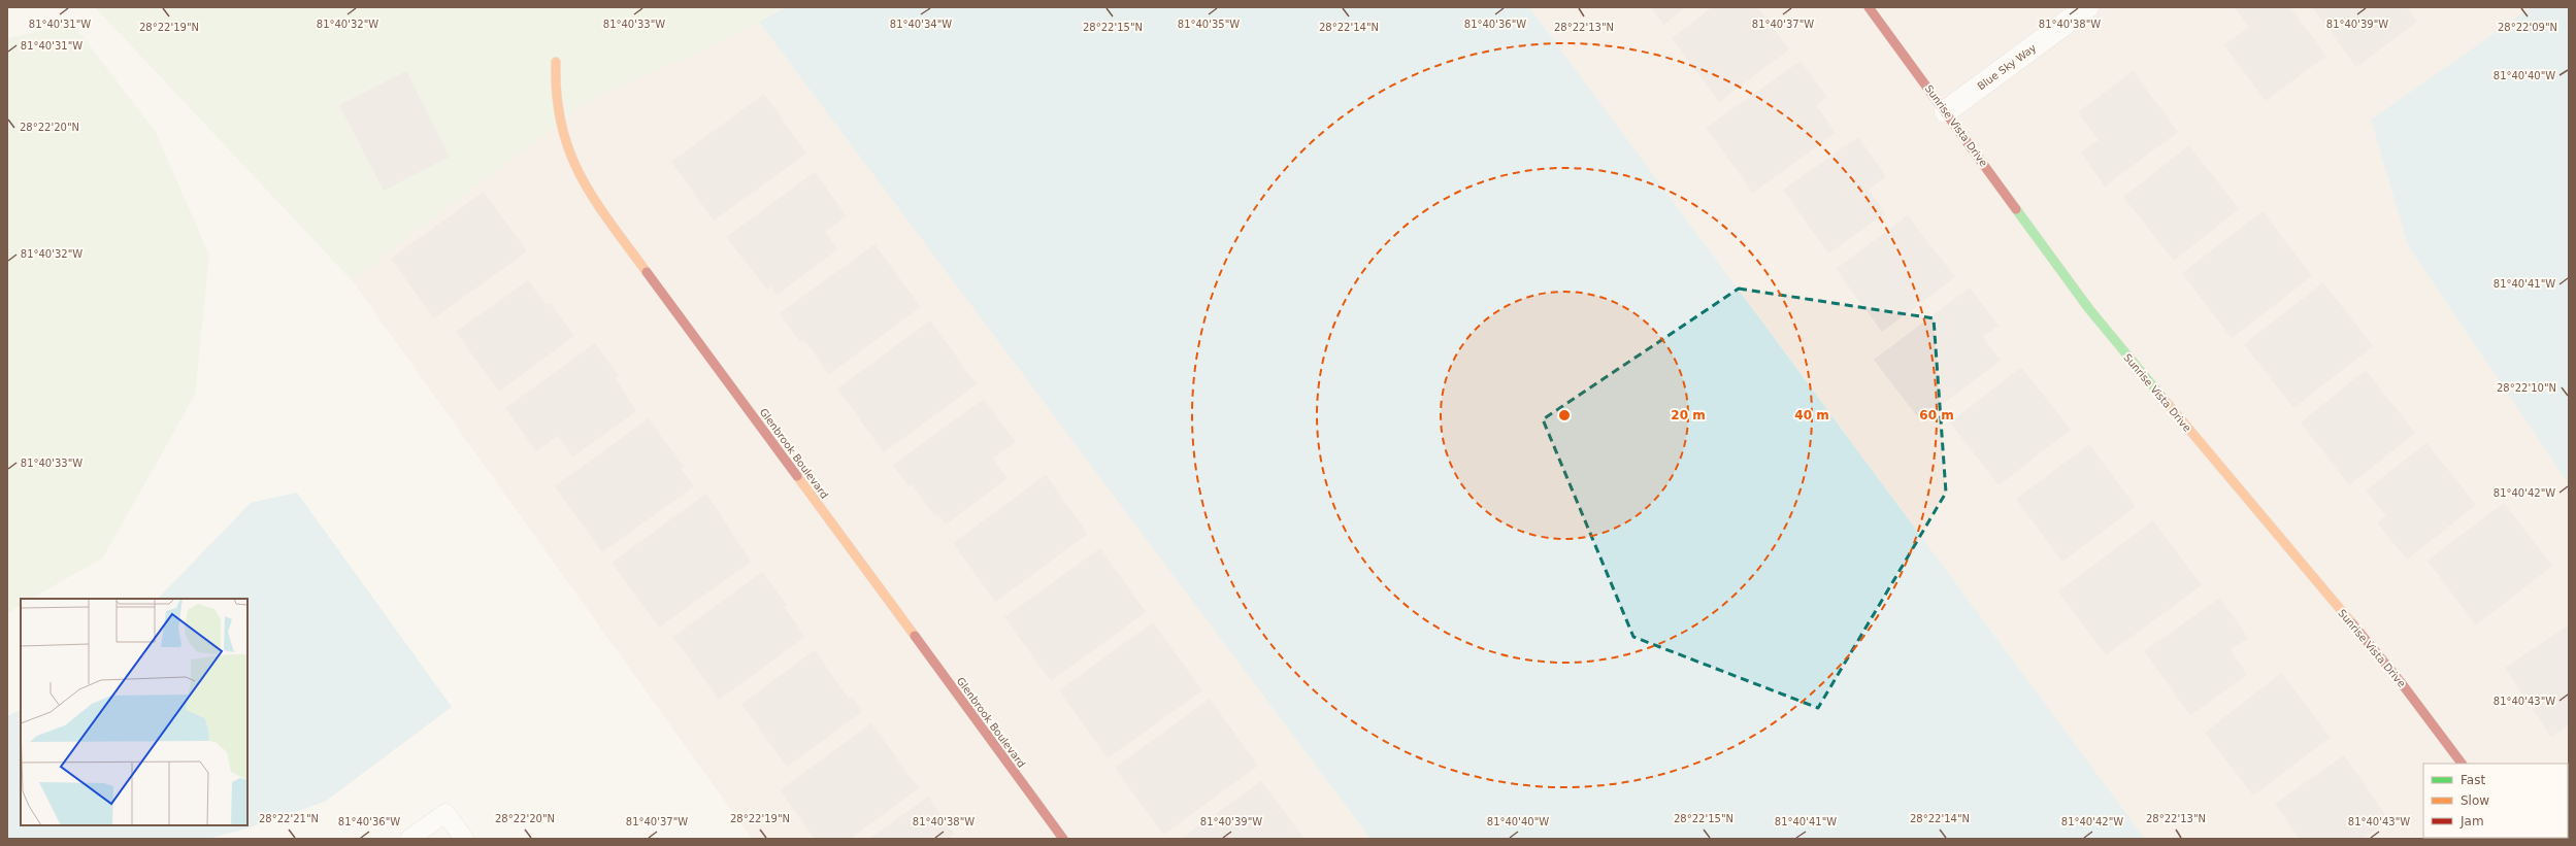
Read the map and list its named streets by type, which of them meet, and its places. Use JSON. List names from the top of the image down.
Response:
{
  "streets": {
    "street": ["Blue Sky Way", "Sunrise Vista Drive", "Glenbrook Boulevard"]
  },
  "crossings": [
    ["Blue Sky Way", "Sunrise Vista Drive"]
  ],
  "legend": ["Fast", "Slow", "Jam"],
  "coordinates": [
    "81°40'31\"W",
    "81°40'32\"W",
    "81°40'33\"W",
    "81°40'34\"W",
    "81°40'35\"W",
    "81°40'36\"W",
    "81°40'37\"W",
    "81°40'38\"W",
    "81°40'39\"W",
    "28°22'09\"N",
    "28°22'19\"N",
    "28°22'15\"N",
    "28°22'14\"N",
    "28°22'13\"N",
    "81°40'40\"W",
    "28°22'20\"N",
    "81°40'41\"W",
    "28°22'10\"N",
    "81°40'42\"W",
    "81°40'43\"W",
    "28°22'21\"N"
  ],
  "rings": ["20 m", "40 m", "60 m"]
}
